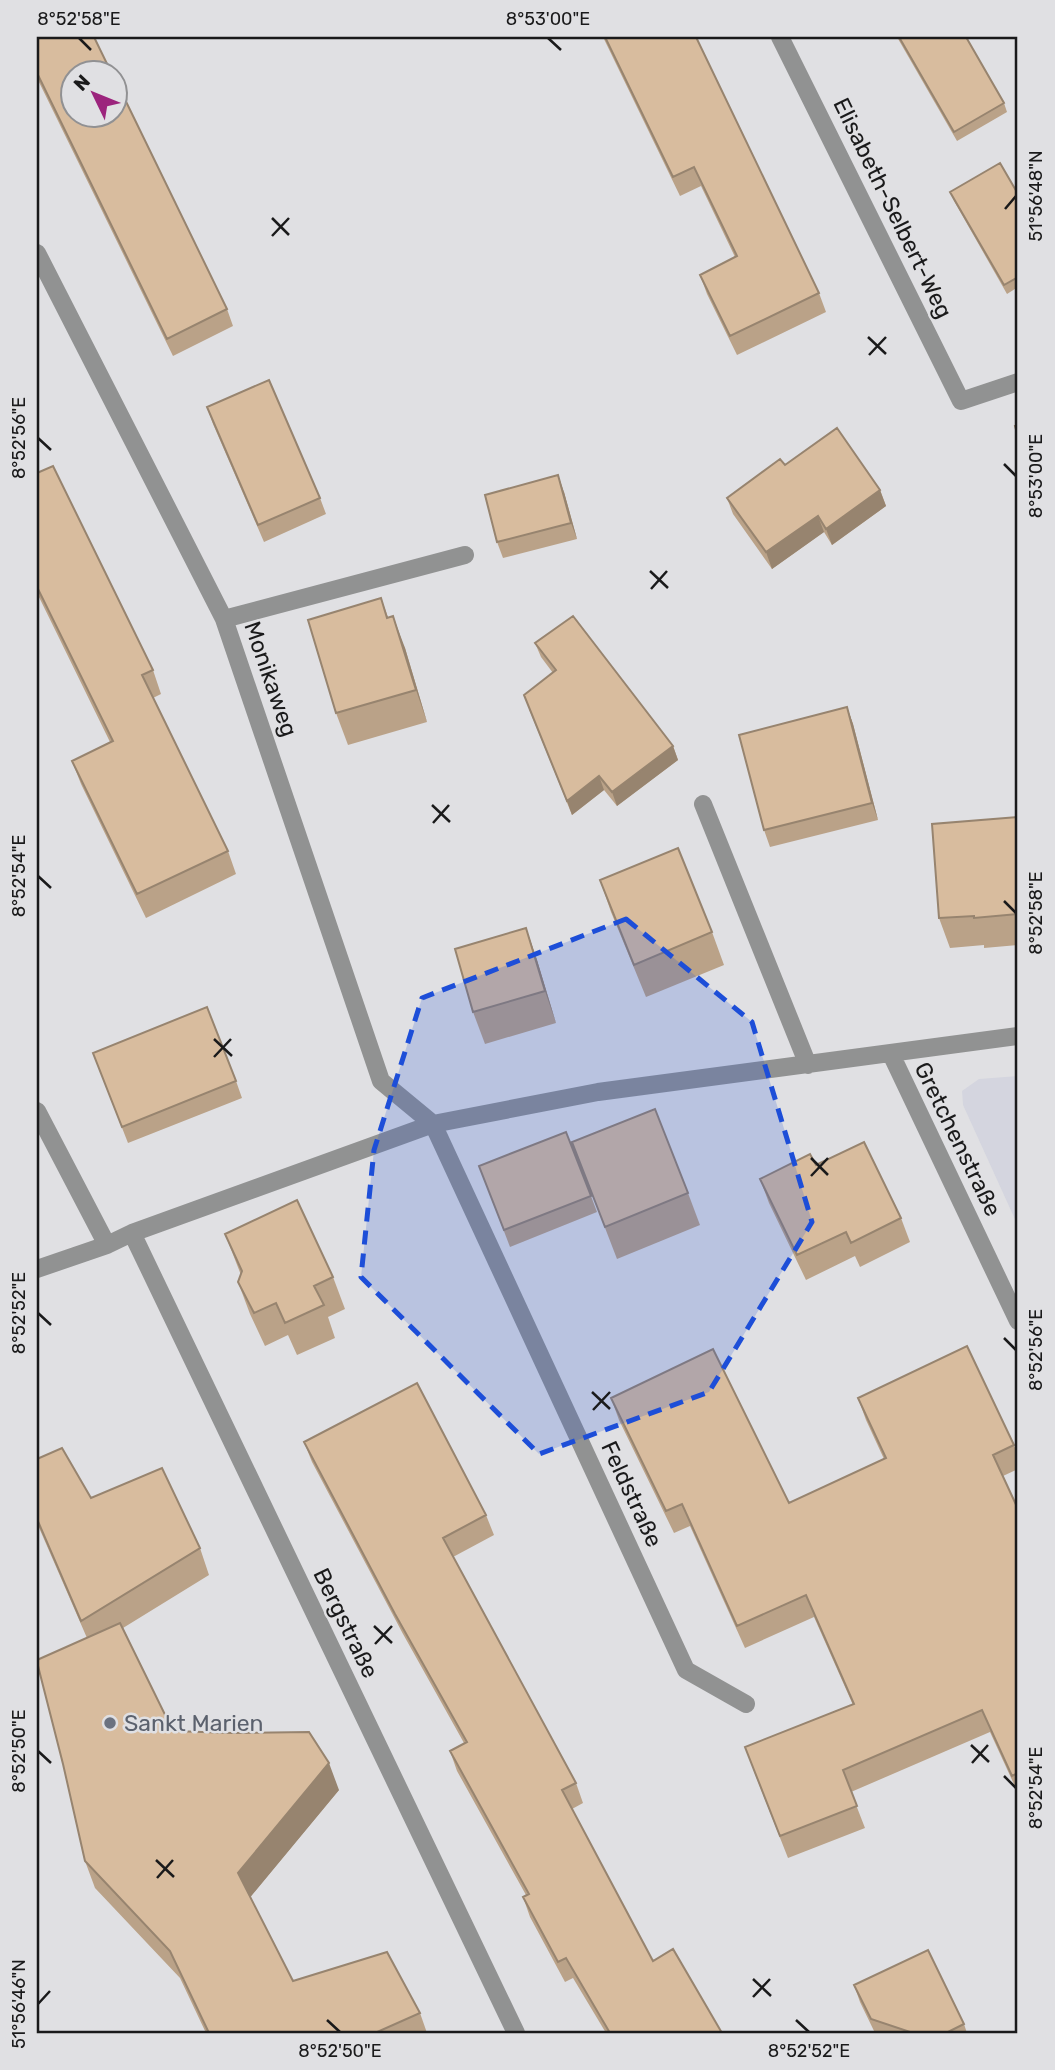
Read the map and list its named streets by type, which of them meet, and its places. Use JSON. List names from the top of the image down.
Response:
{
  "streets": {
    "street": [
      "Elisabeth-Selbert-Weg",
      "Monikaweg",
      "Gretchenstraße",
      "Feldstraße",
      "Bergstraße"
    ]
  },
  "crossings": [
    ["Monikaweg", "Feldstraße"]
  ],
  "places": ["Sankt Marien"],
  "north": "top left",
  "coordinates": [
    "8°52'58\"E",
    "8°53'00\"E",
    "51°56'48\"N",
    "8°52'56\"E",
    "8°52'54\"E",
    "8°52'52\"E",
    "8°52'50\"E",
    "51°56'46\"N"
  ]
}
